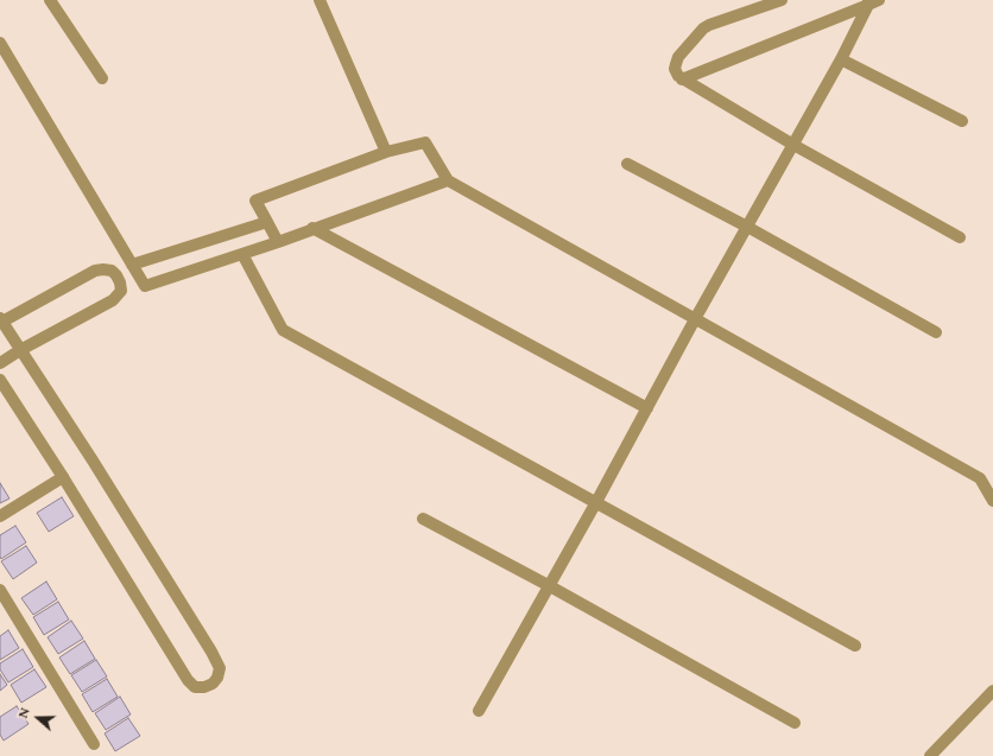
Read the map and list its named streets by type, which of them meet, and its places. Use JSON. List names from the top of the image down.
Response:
{
  "north": "left"
}
